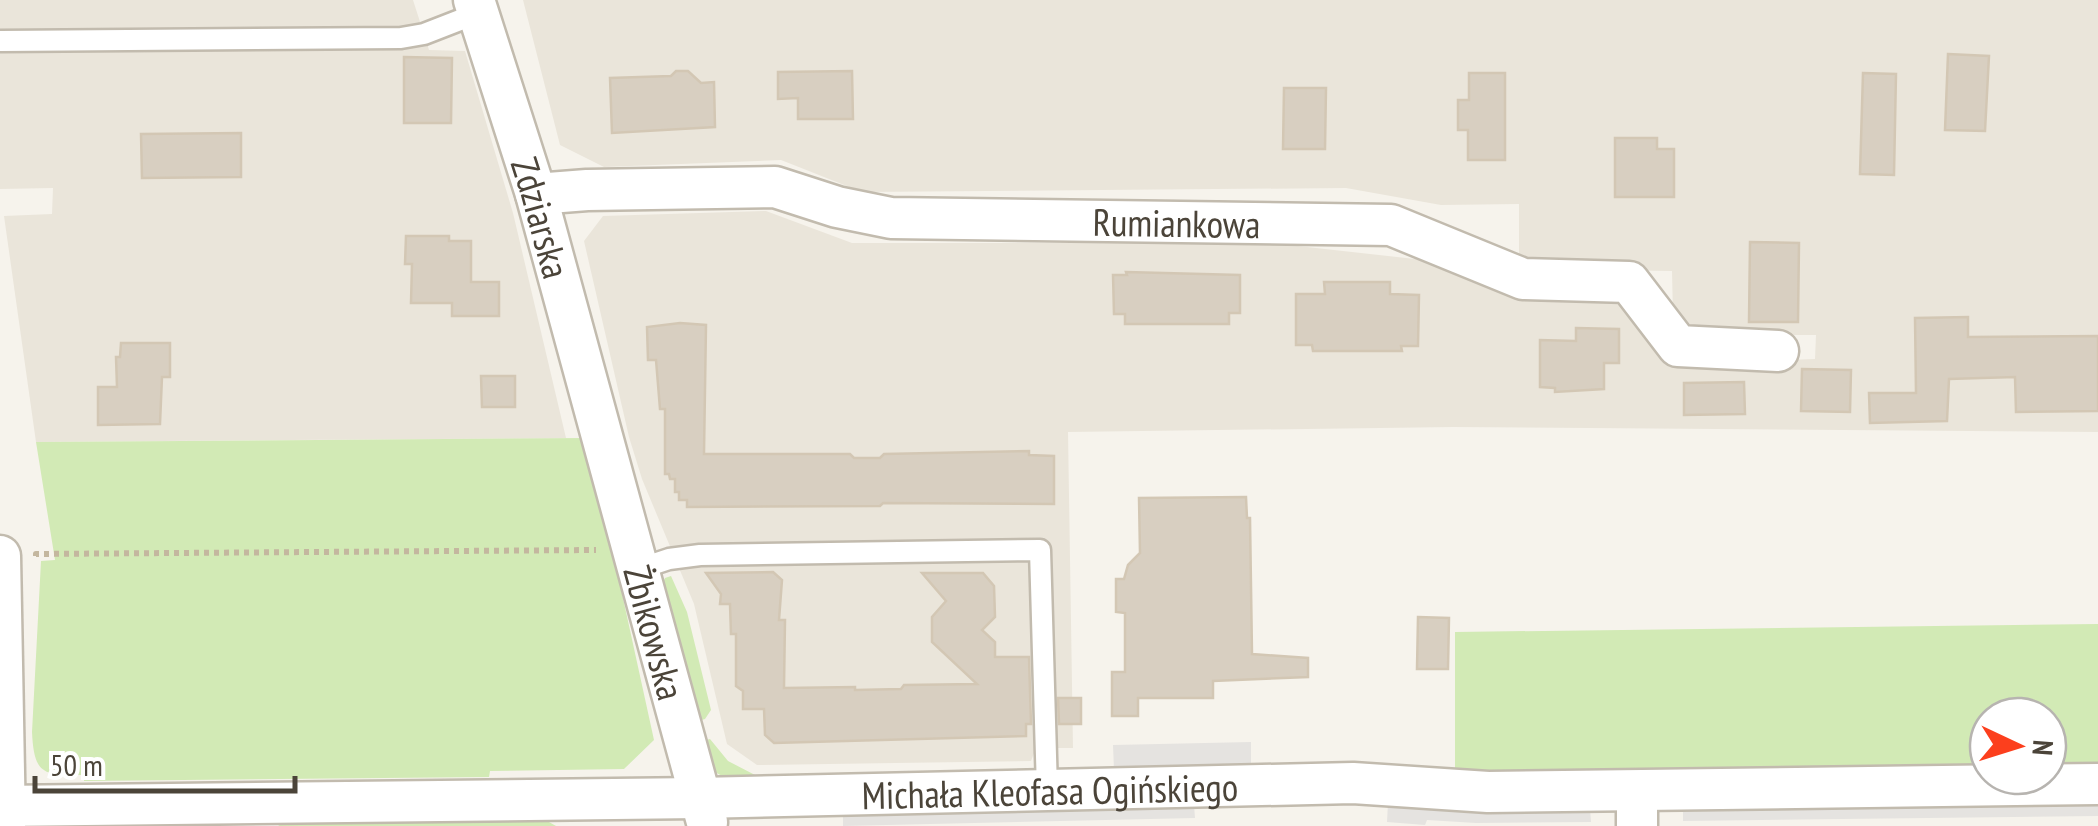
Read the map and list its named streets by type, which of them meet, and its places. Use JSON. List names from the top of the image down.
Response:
{
  "streets": {
    "street": [
      "Zdziarska",
      "Rumiankowa",
      "Żbikowska",
      "Michała Kleofasa Ogińskiego"
    ]
  },
  "crossings": [
    ["Zdziarska", "Rumiankowa"],
    ["Zdziarska", "Żbikowska"],
    ["Żbikowska", "Michała Kleofasa Ogińskiego"]
  ],
  "scale_bar": "50 m",
  "north": "right"
}
